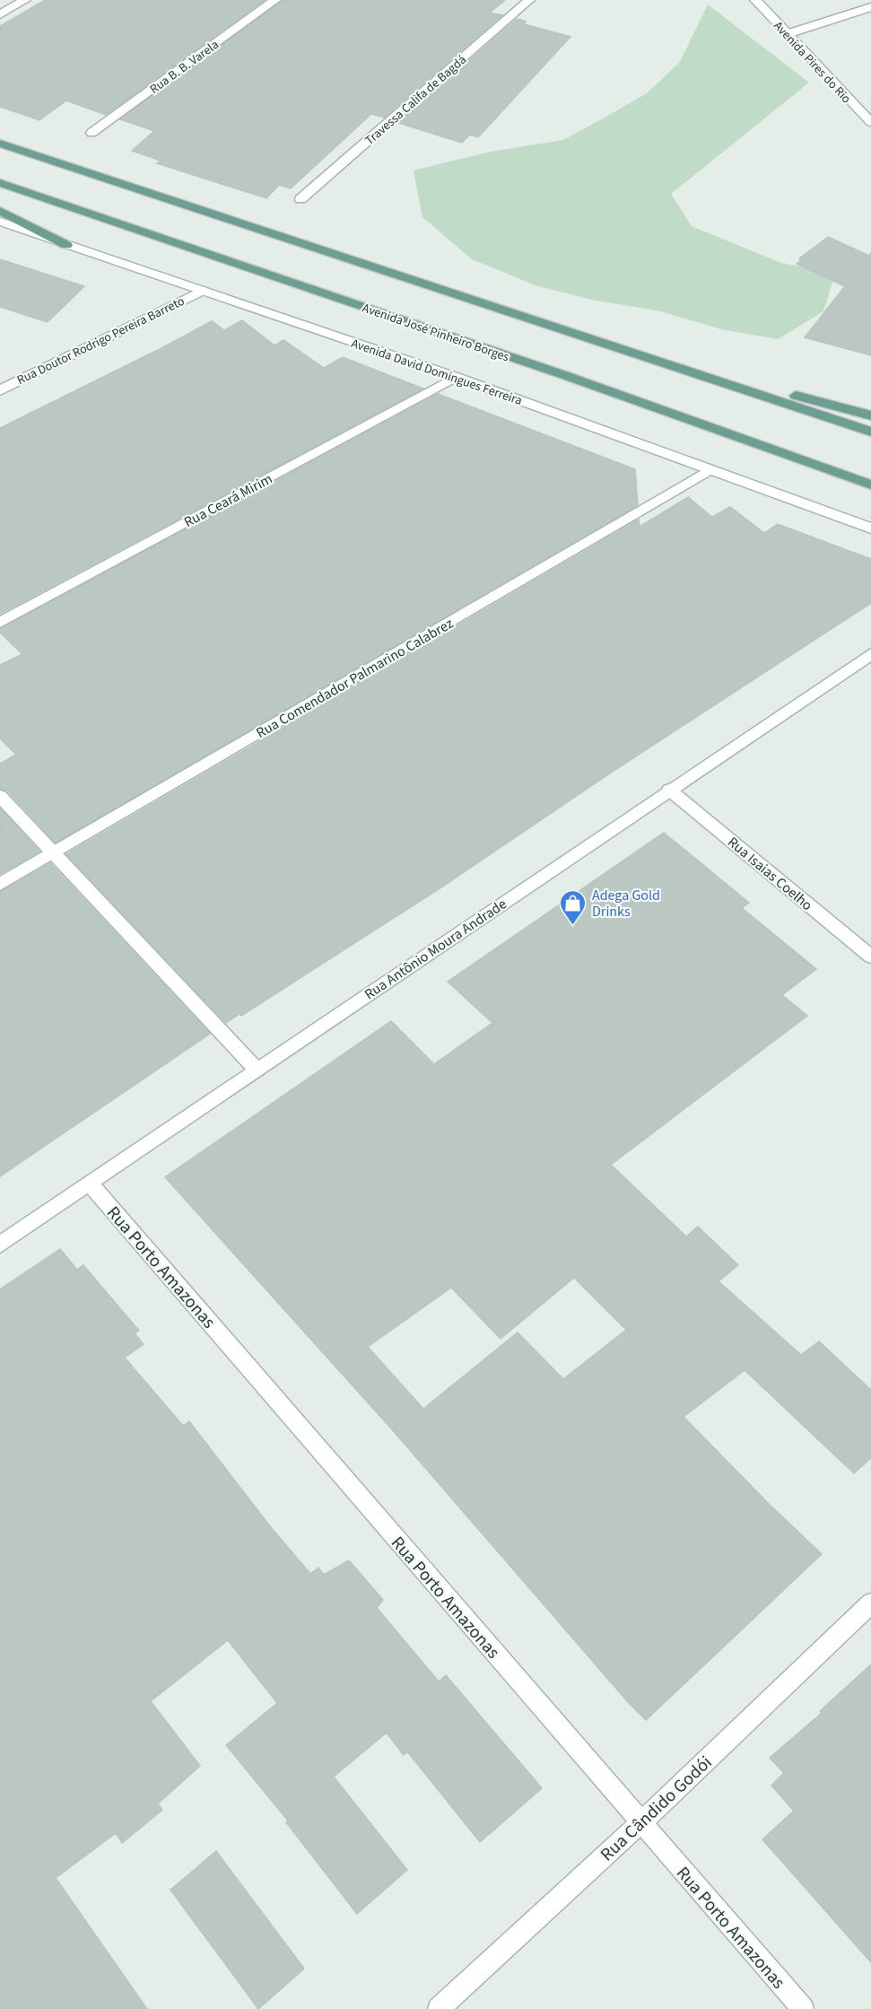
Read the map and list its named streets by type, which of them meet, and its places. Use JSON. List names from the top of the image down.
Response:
{
  "streets": {
    "main road": ["Avenida José Pinheiro Borges"],
    "street": [
      "Avenida Pires do Rio",
      "Rua B. B. Varela",
      "Travessa Califa de Bagdá",
      "Rua Doutor Rodrigo Pereira Barreto",
      "Avenida David Domingues Ferreira",
      "Rua Ceará Mirim",
      "Rua Comendador Palmarino Calabrez",
      "Rua Isaias Coelho",
      "Rua Antônio Moura Andrade",
      "Rua Porto Amazonas",
      "Rua Cândido Godói"
    ]
  },
  "crossings": [
    ["Rua Doutor Rodrigo Pereira Barreto", "Avenida David Domingues Ferreira"],
    ["Avenida David Domingues Ferreira", "Rua Ceará Mirim"],
    ["Avenida David Domingues Ferreira", "Rua Comendador Palmarino Calabrez"],
    ["Rua Isaias Coelho", "Rua Antônio Moura Andrade"],
    ["Rua Antônio Moura Andrade", "Rua Porto Amazonas"],
    ["Rua Porto Amazonas", "Rua Cândido Godói"]
  ],
  "places": {
    "shop": ["Adega Gold Drinks"]
  }
}
